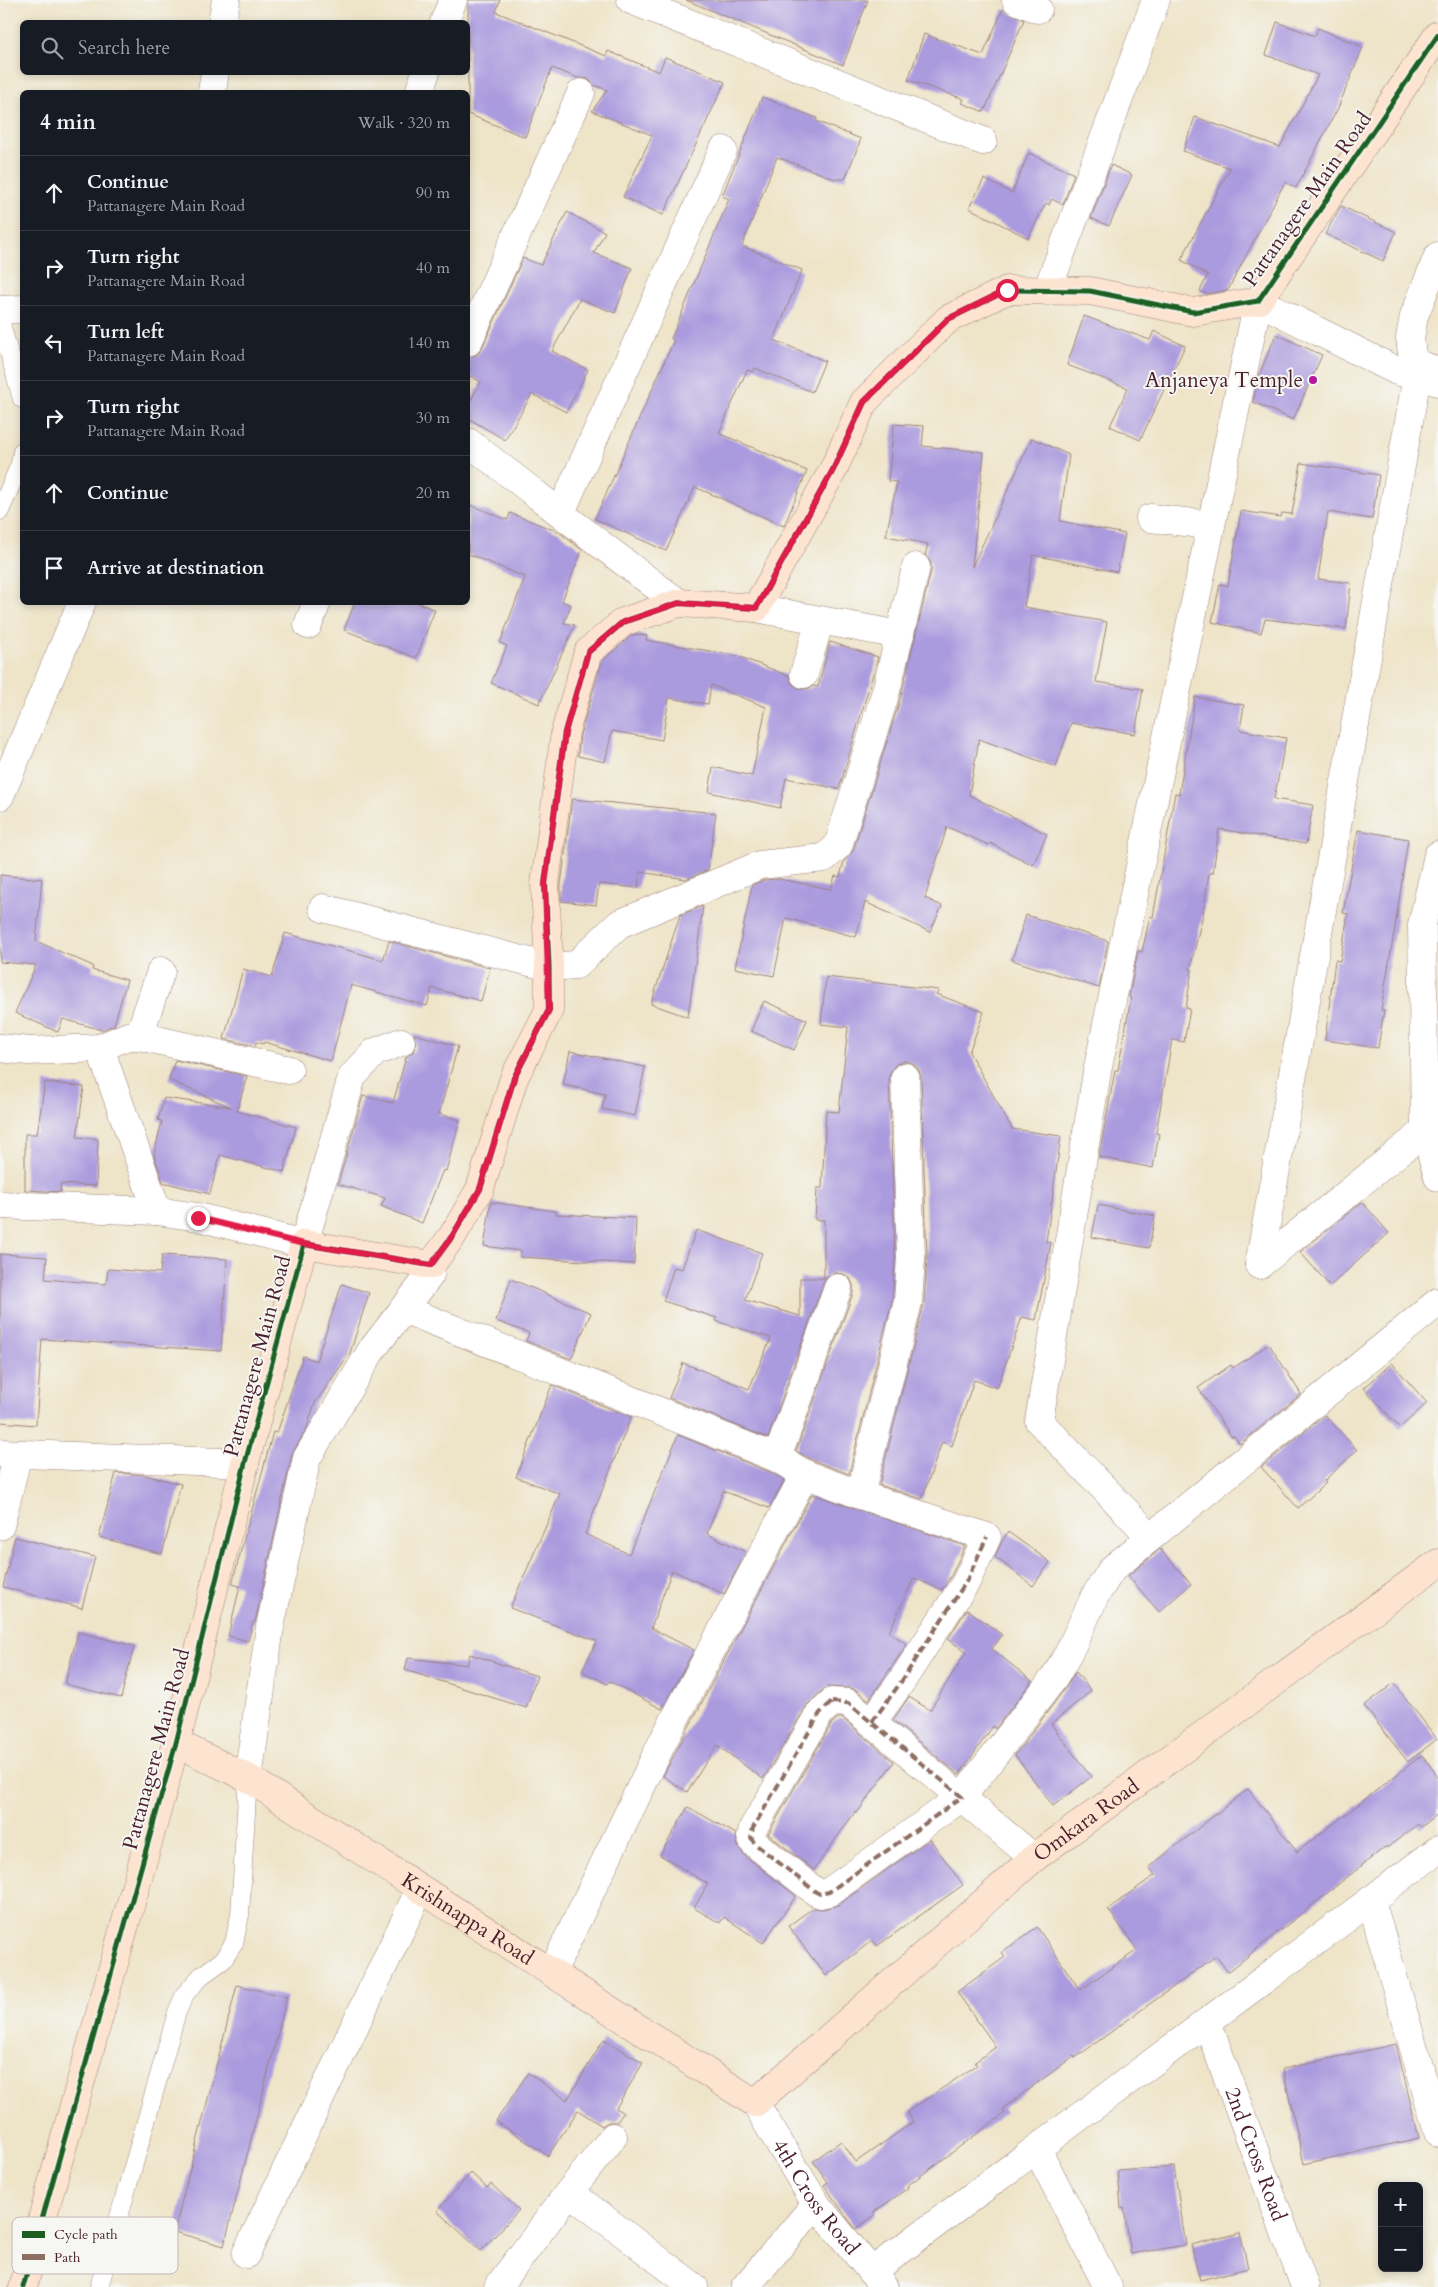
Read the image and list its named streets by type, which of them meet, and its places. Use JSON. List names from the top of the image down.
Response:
{
  "streets": {
    "street": [
      "Pattanagere Main Road",
      "Omkara Road",
      "Krishnappa Road",
      "2nd Cross Road",
      "4th Cross Road"
    ]
  },
  "crossings": [
    ["Pattanagere Main Road", "Krishnappa Road"],
    ["Omkara Road", "Krishnappa Road"],
    ["Omkara Road", "4th Cross Road"],
    ["Krishnappa Road", "4th Cross Road"]
  ],
  "places": ["Anjaneya Temple"],
  "legend": ["Cycle path", "Path"],
  "page": {
    "search": "Search here",
    "heading": ["4 min", "Walk · 320 m"],
    "list": [
      ["Continue", "Pattanagere Main Road", "90 m"],
      ["Turn right", "Pattanagere Main Road", "40 m"],
      ["Turn left", "Pattanagere Main Road", "140 m"],
      ["Turn right", "Pattanagere Main Road", "30 m"],
      ["Continue", "20 m"],
      "Arrive at destination"
    ],
    "map_buttons": ["+", "−"]
  }
}
